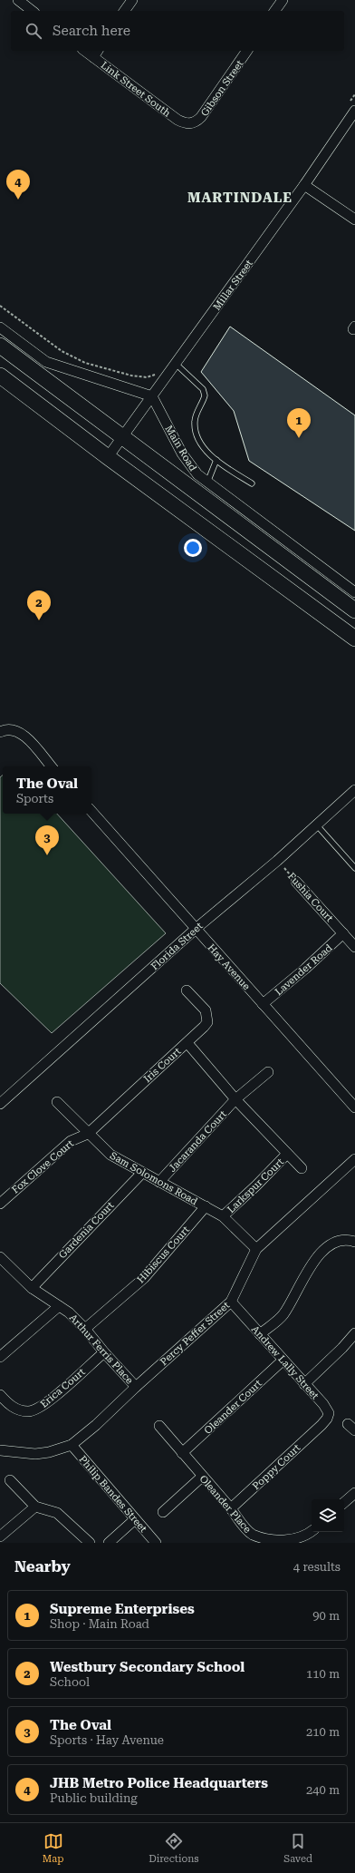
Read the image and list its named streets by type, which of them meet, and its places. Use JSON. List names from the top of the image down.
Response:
{
  "streets": {
    "main road": ["Main Road"],
    "street": [
      "Gibson Street",
      "Link Street South",
      "Millar Street",
      "Fushia Court",
      "Florida Street",
      "Hay Avenue",
      "Lavender Road",
      "Iris Court",
      "Jacaranda Court",
      "Fox Clove Court",
      "Sam Solomons Road",
      "Larkspur Court",
      "Gardenia Court",
      "Hibiscus Court",
      "Percy Peffer Street",
      "Arthur Ferris Place",
      "Andrew Lally Street",
      "Erica Court",
      "Oleander Court",
      "Poppy Court",
      "Philip Bandes Street",
      "Oleander Place"
    ]
  },
  "crossings": [
    ["Gibson Street", "Link Street South"],
    ["Millar Street", "Main Road"],
    ["Fushia Court", "Florida Street"],
    ["Fushia Court", "Lavender Road"],
    ["Florida Street", "Hay Avenue"],
    ["Hay Avenue", "Lavender Road"],
    ["Iris Court", "Fox Clove Court"],
    ["Iris Court", "Sam Solomons Road"],
    ["Iris Court", "Larkspur Court"],
    ["Jacaranda Court", "Sam Solomons Road"],
    ["Jacaranda Court", "Larkspur Court"],
    ["Fox Clove Court", "Sam Solomons Road"],
    ["Sam Solomons Road", "Larkspur Court"],
    ["Sam Solomons Road", "Gardenia Court"],
    ["Sam Solomons Road", "Hibiscus Court"],
    ["Sam Solomons Road", "Percy Peffer Street"],
    ["Gardenia Court", "Arthur Ferris Place"],
    ["Hibiscus Court", "Arthur Ferris Place"],
    ["Percy Peffer Street", "Arthur Ferris Place"],
    ["Percy Peffer Street", "Andrew Lally Street"],
    ["Percy Peffer Street", "Philip Bandes Street"],
    ["Arthur Ferris Place", "Erica Court"],
    ["Andrew Lally Street", "Oleander Court"],
    ["Andrew Lally Street", "Poppy Court"],
    ["Oleander Court", "Oleander Place"],
    ["Poppy Court", "Oleander Place"]
  ],
  "districts": ["MARTINDALE"],
  "page": {
    "search": "Search here",
    "pins": [
      "4",
      "1",
      "2",
      "3"
    ],
    "popup": ["The Oval", "Sports"],
    "heading": ["Nearby", "4 results"],
    "list": [
      {
        "mark": "1",
        "name": "Supreme Enterprises",
        "note": "Shop · Main Road",
        "value": "90 m"
      },
      {
        "mark": "2",
        "name": "Westbury Secondary School",
        "note": "School",
        "value": "110 m"
      },
      {
        "mark": "3",
        "name": "The Oval",
        "note": "Sports · Hay Avenue",
        "value": "210 m"
      },
      {
        "mark": "4",
        "name": "JHB Metro Police Headquarters",
        "note": "Public building",
        "value": "240 m"
      }
    ],
    "nav": ["Map", "Directions", "Saved"]
  }
}
